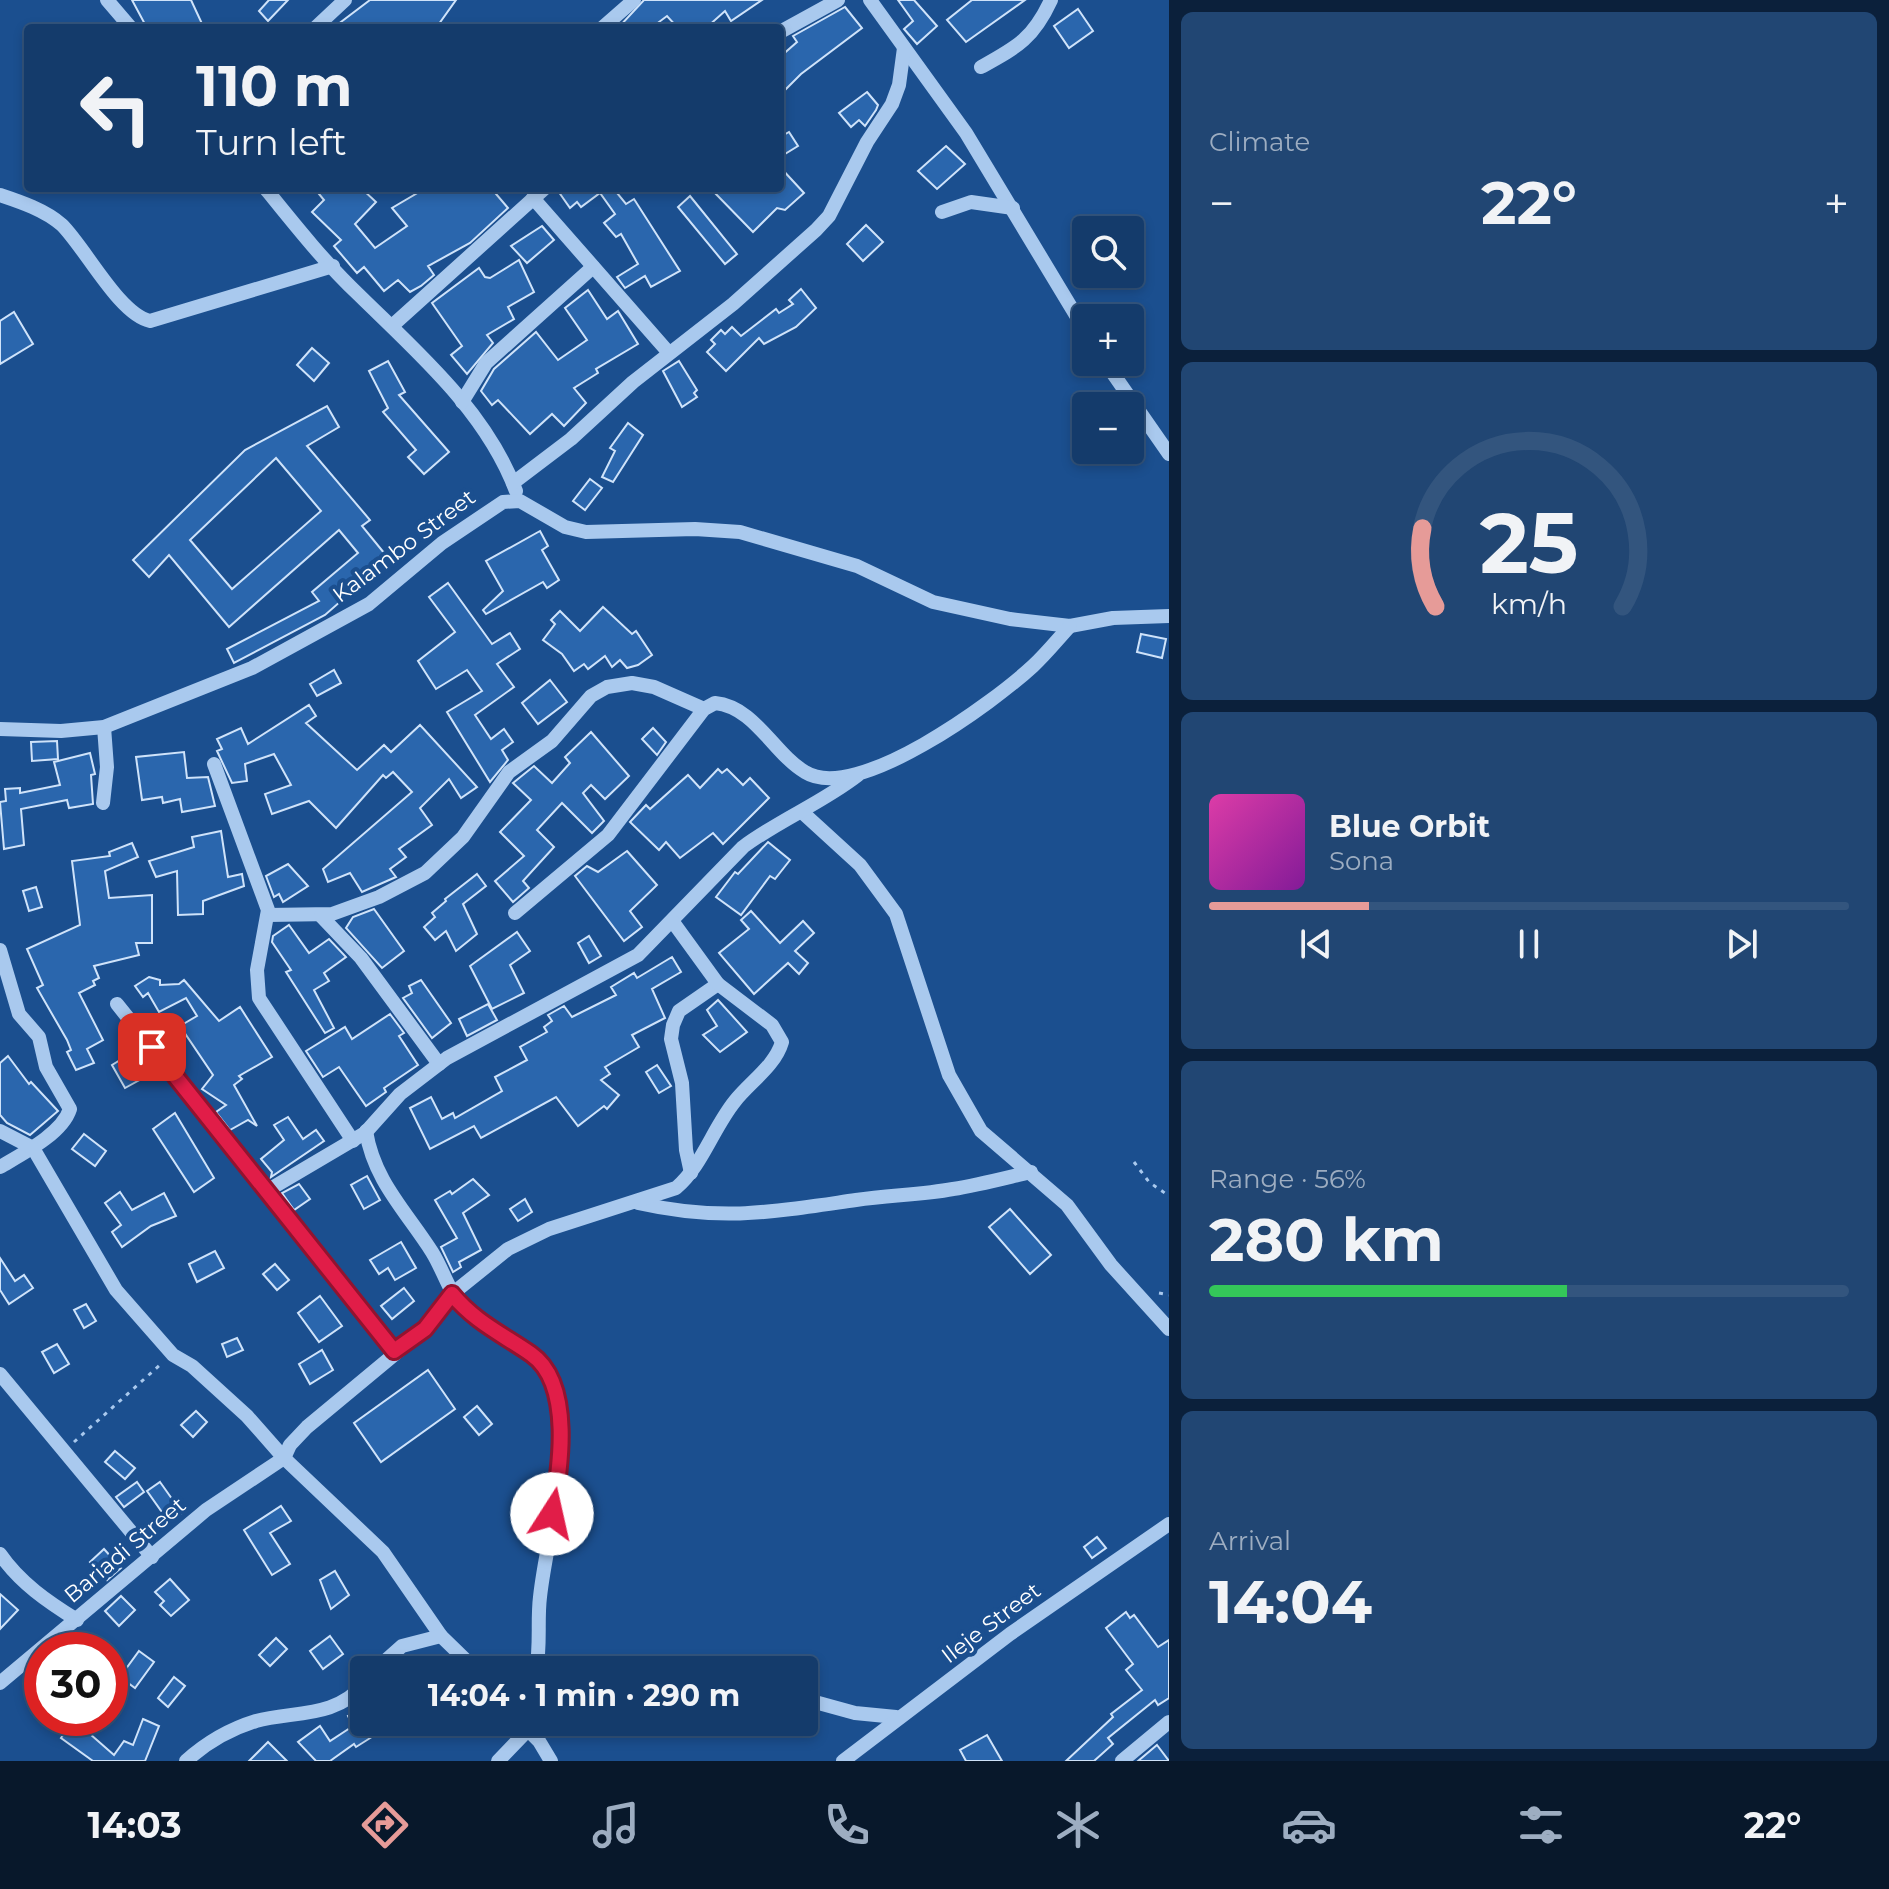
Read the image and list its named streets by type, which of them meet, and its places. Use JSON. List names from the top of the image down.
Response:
{
  "streets": {
    "street": ["Kalambo Street", "Bariadi Street", "Ileje Street"]
  },
  "page": {
    "tile": [
      "Climate",
      ["Range · 56%", "280 km"],
      ["Arrival", "14:04"]
    ],
    "turn": ["110 m", "Turn left"],
    "heat": ["−", "22°", "+"],
    "map_buttons": ["+", "−"],
    "song": ["Blue Orbit", "Sona"],
    "limit": "30",
    "trip": "14:04 · 1 min · 290 m",
    "tabs": ["14:03", "22°"],
    "gauge": ["25", "km/h"]
  }
}
